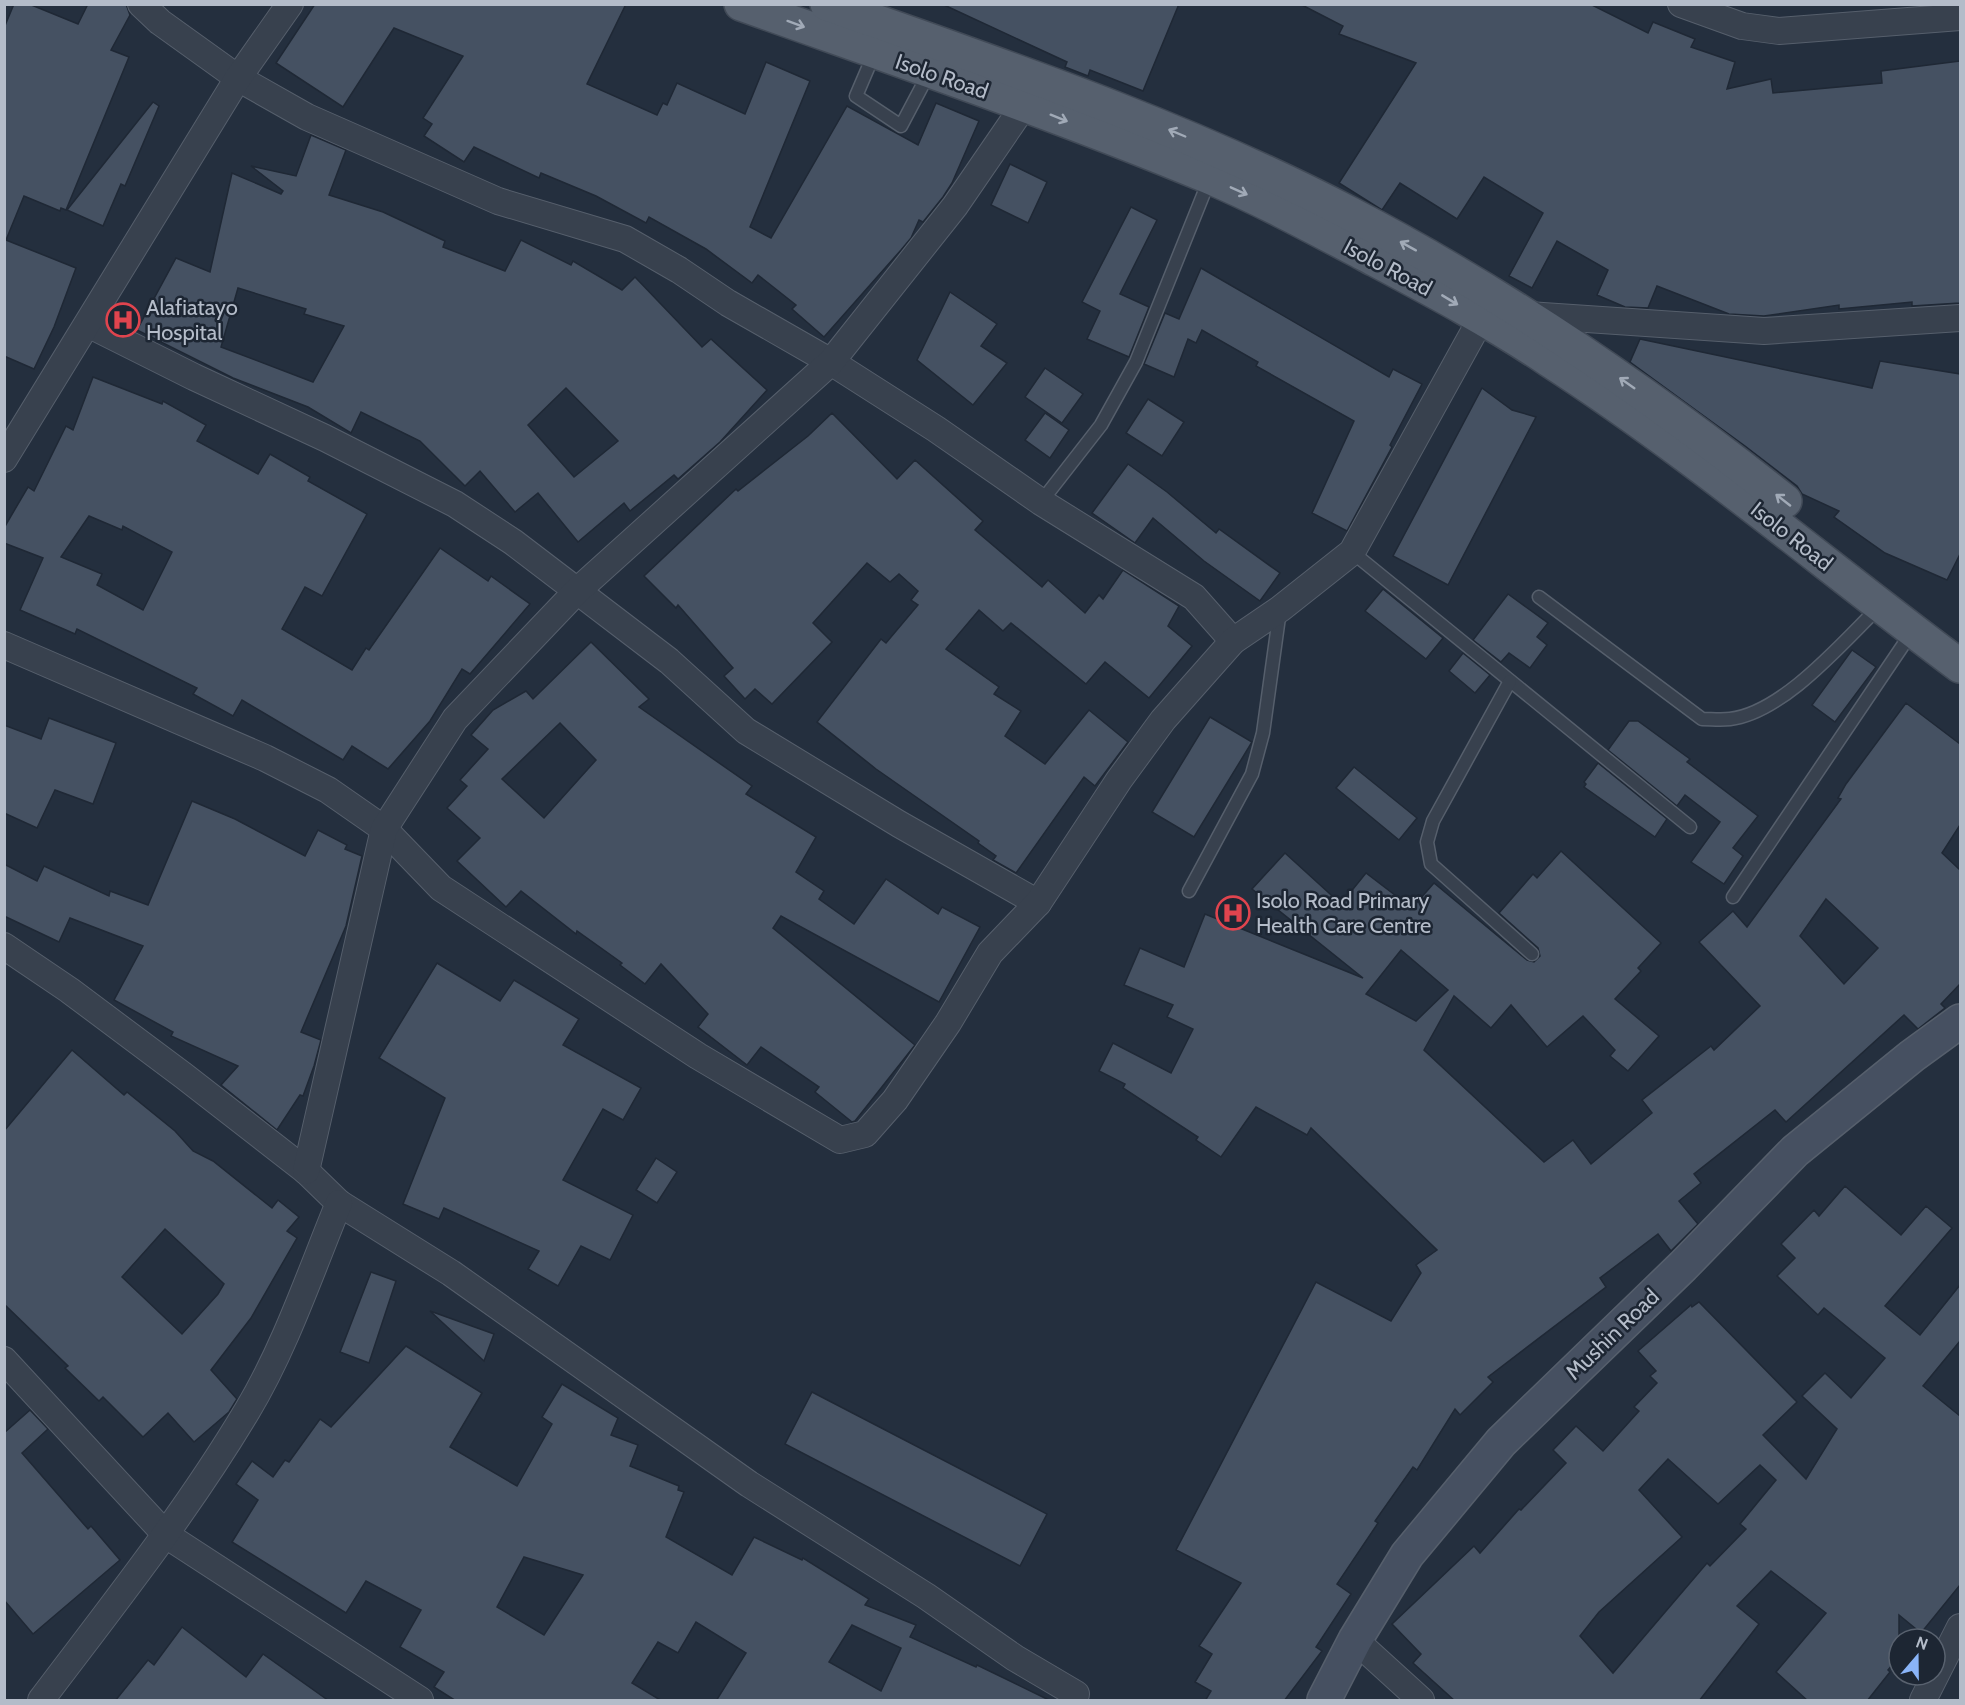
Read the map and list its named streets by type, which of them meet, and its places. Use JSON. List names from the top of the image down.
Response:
{
  "streets": {
    "main road": ["Isolo Road", "Mushin Road"]
  },
  "places": {
    "hospital": ["Alafiatayo Hospital", "Isolo Road Primary Health Care Centre"]
  },
  "north": "top"
}
